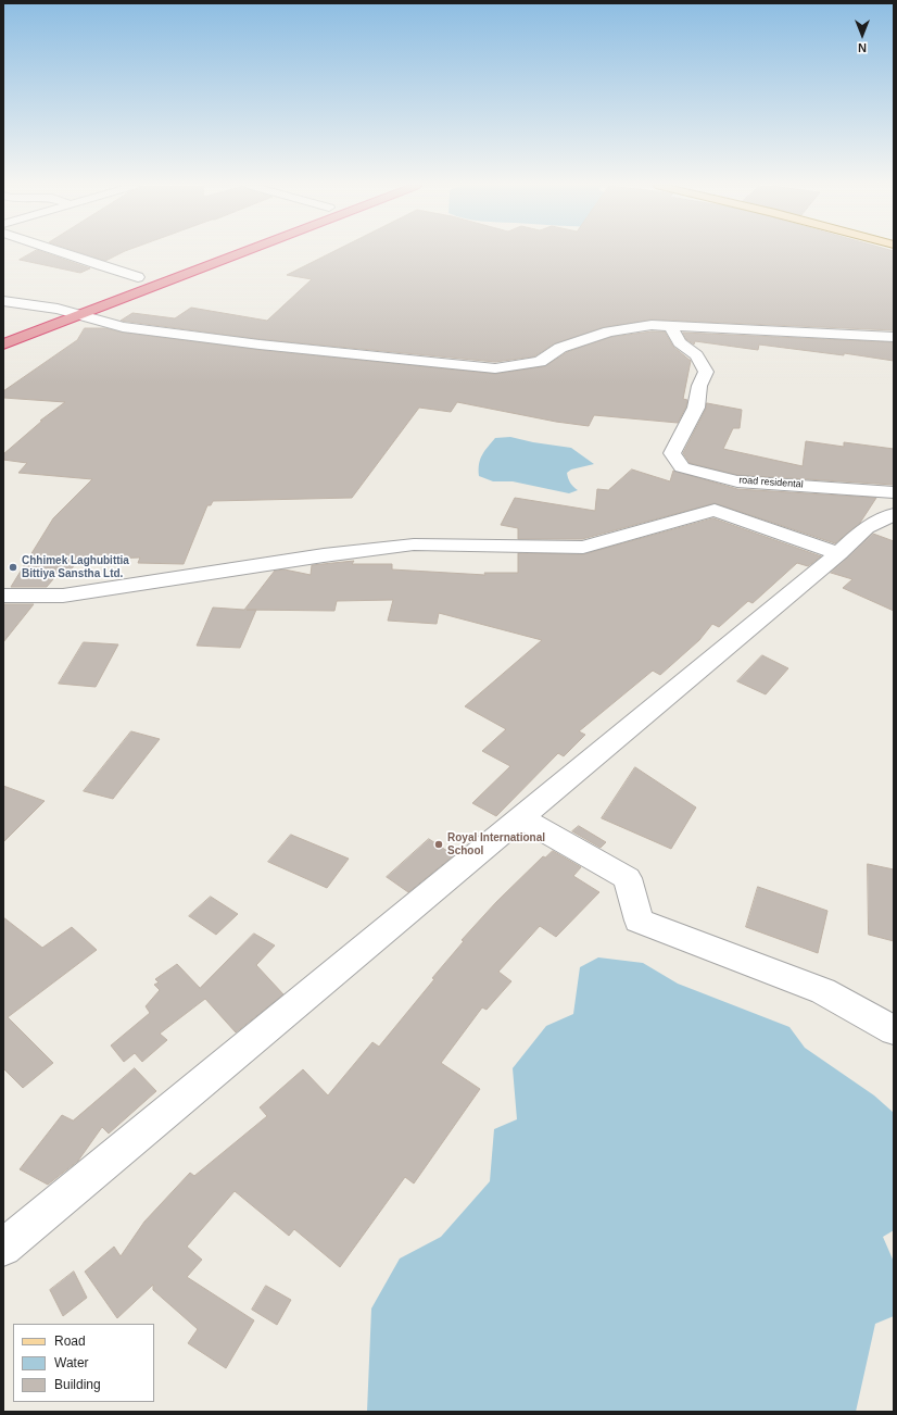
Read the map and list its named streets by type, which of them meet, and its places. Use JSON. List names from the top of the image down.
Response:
{
  "streets": {
    "street": ["road residental"]
  },
  "places": ["Chhimek Laghubittia Bittiya Sanstha Ltd.", "Royal International School"],
  "legend": ["Road", "Water", "Building"],
  "north": "bottom"
}
